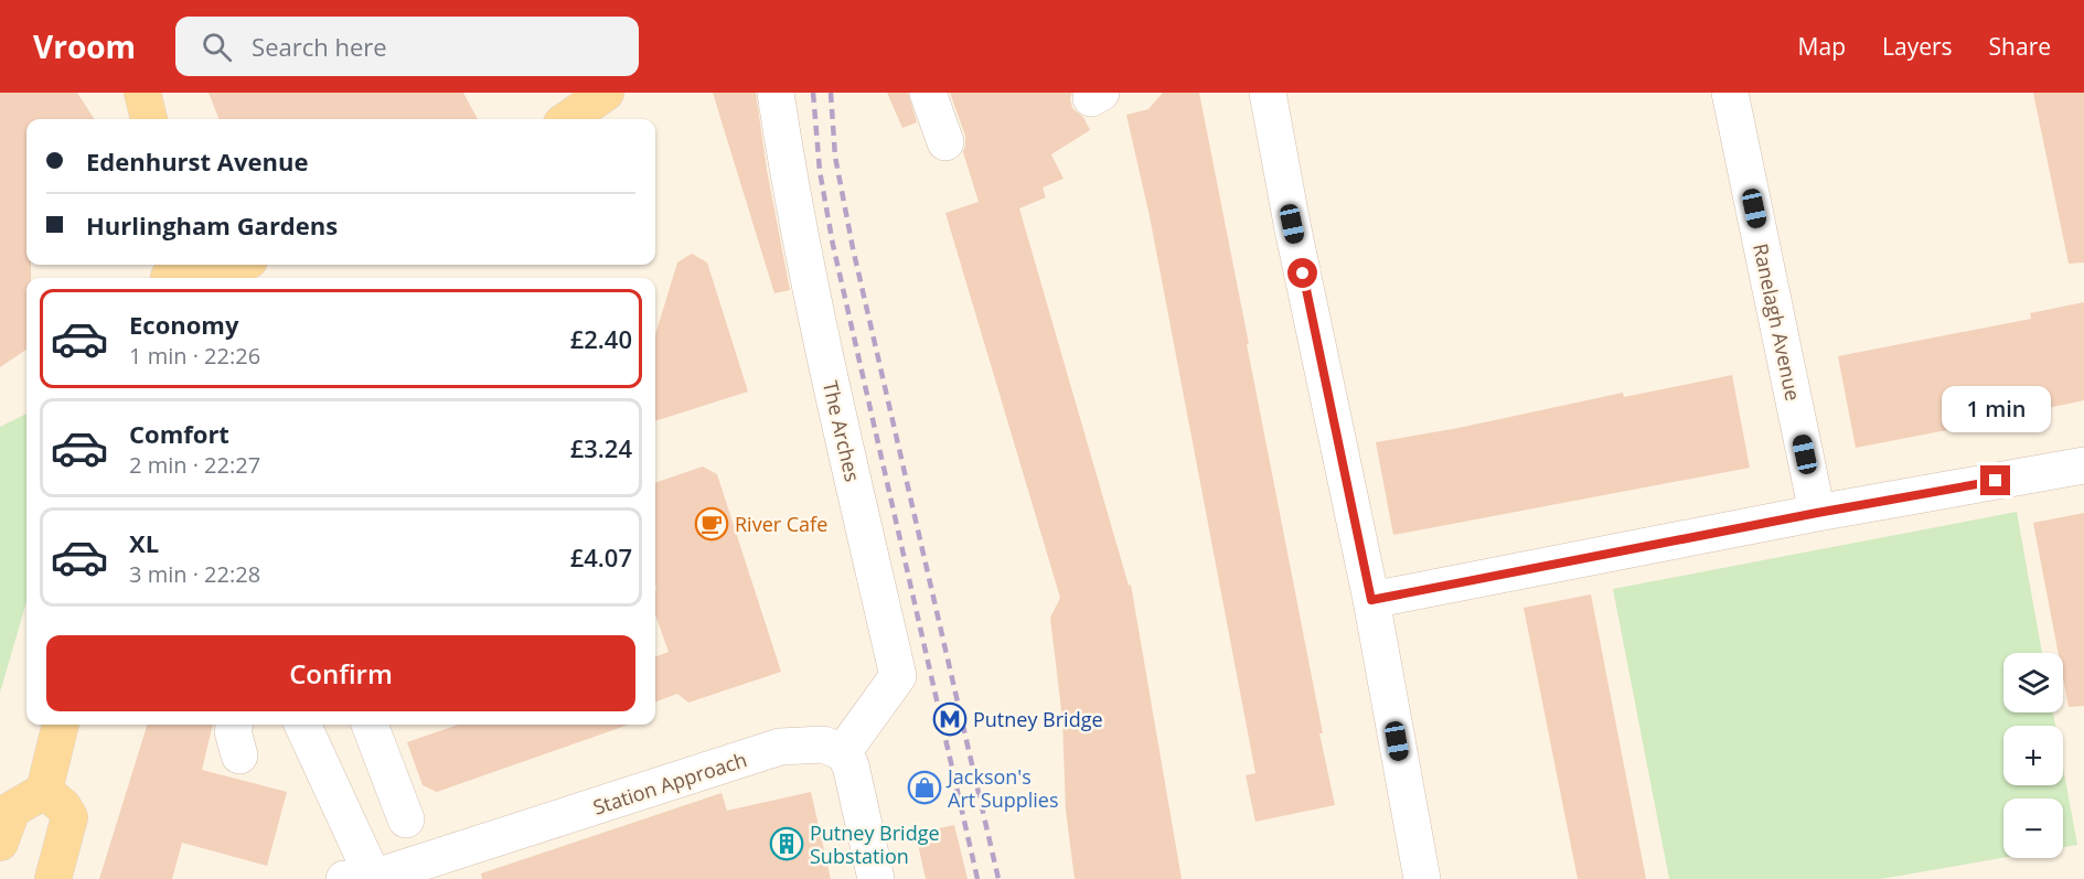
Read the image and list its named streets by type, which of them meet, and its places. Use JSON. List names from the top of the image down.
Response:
{
  "streets": {
    "street": ["Ranelagh Avenue", "The Arches", "Station Approach"]
  },
  "crossings": [
    ["The Arches", "Station Approach"]
  ],
  "places": {
    "cafe": ["River Cafe"],
    "metro station": ["Putney Bridge"],
    "shop": ["Jackson's Art Supplies"],
    "building": ["Putney Bridge Substation"]
  },
  "page": {
    "header": "Vroom",
    "search": "Search here",
    "nav": ["Map", "Layers", "Share"],
    "banner": ["Edenhurst Avenue", "Hurlingham Gardens"],
    "list": [
      {
        "name": "Economy",
        "note": "1 min · 22:26",
        "value": "£2.40"
      },
      {
        "name": "Comfort",
        "note": "2 min · 22:27",
        "value": "£3.24"
      },
      {
        "name": "XL",
        "note": "3 min · 22:28",
        "value": "£4.07"
      }
    ],
    "bubble": "1 min",
    "buttons": "Confirm",
    "map_buttons": ["+", "−"]
  }
}
